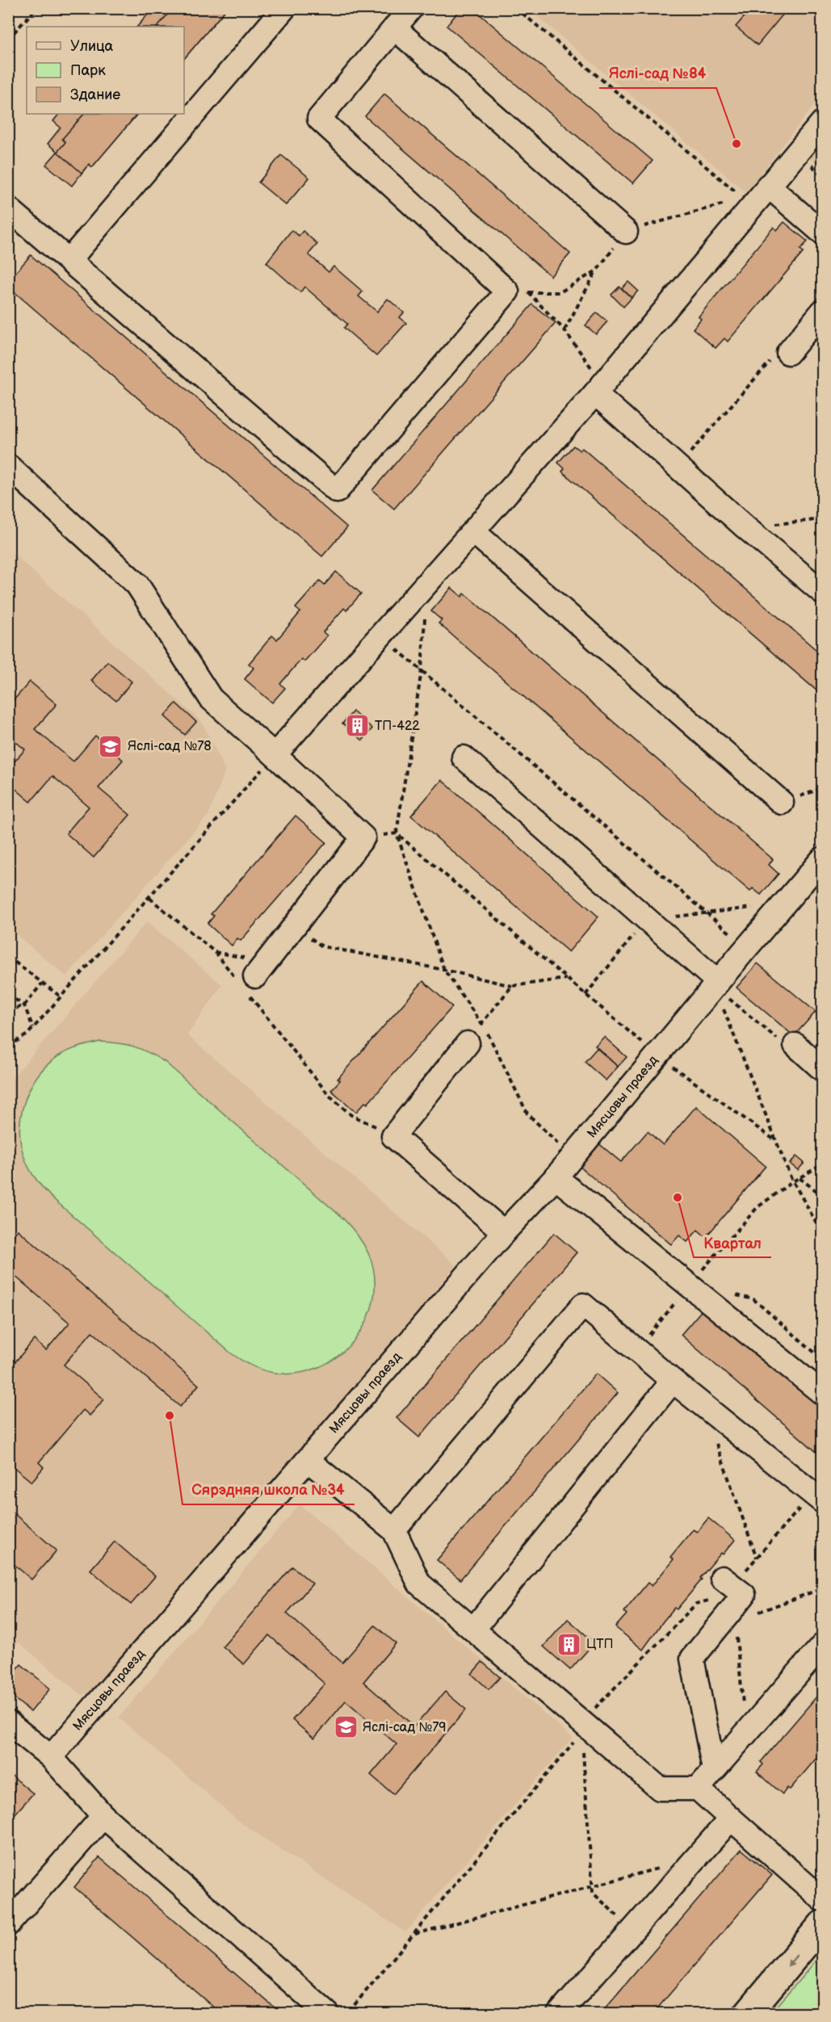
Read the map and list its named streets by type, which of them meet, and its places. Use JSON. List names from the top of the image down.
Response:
{
  "streets": {
    "street": ["Мясцовы праезд"]
  },
  "places": {
    "other": ["Яслі-сад №84", "Квартал", "Сярэдняя школа №34"],
    "building": ["ТП-422", "ЦТП"],
    "school or university": ["Яслі-сад №78", "Яслі-сад №79"]
  },
  "legend": ["Улица", "Парк", "Здание"]
}
